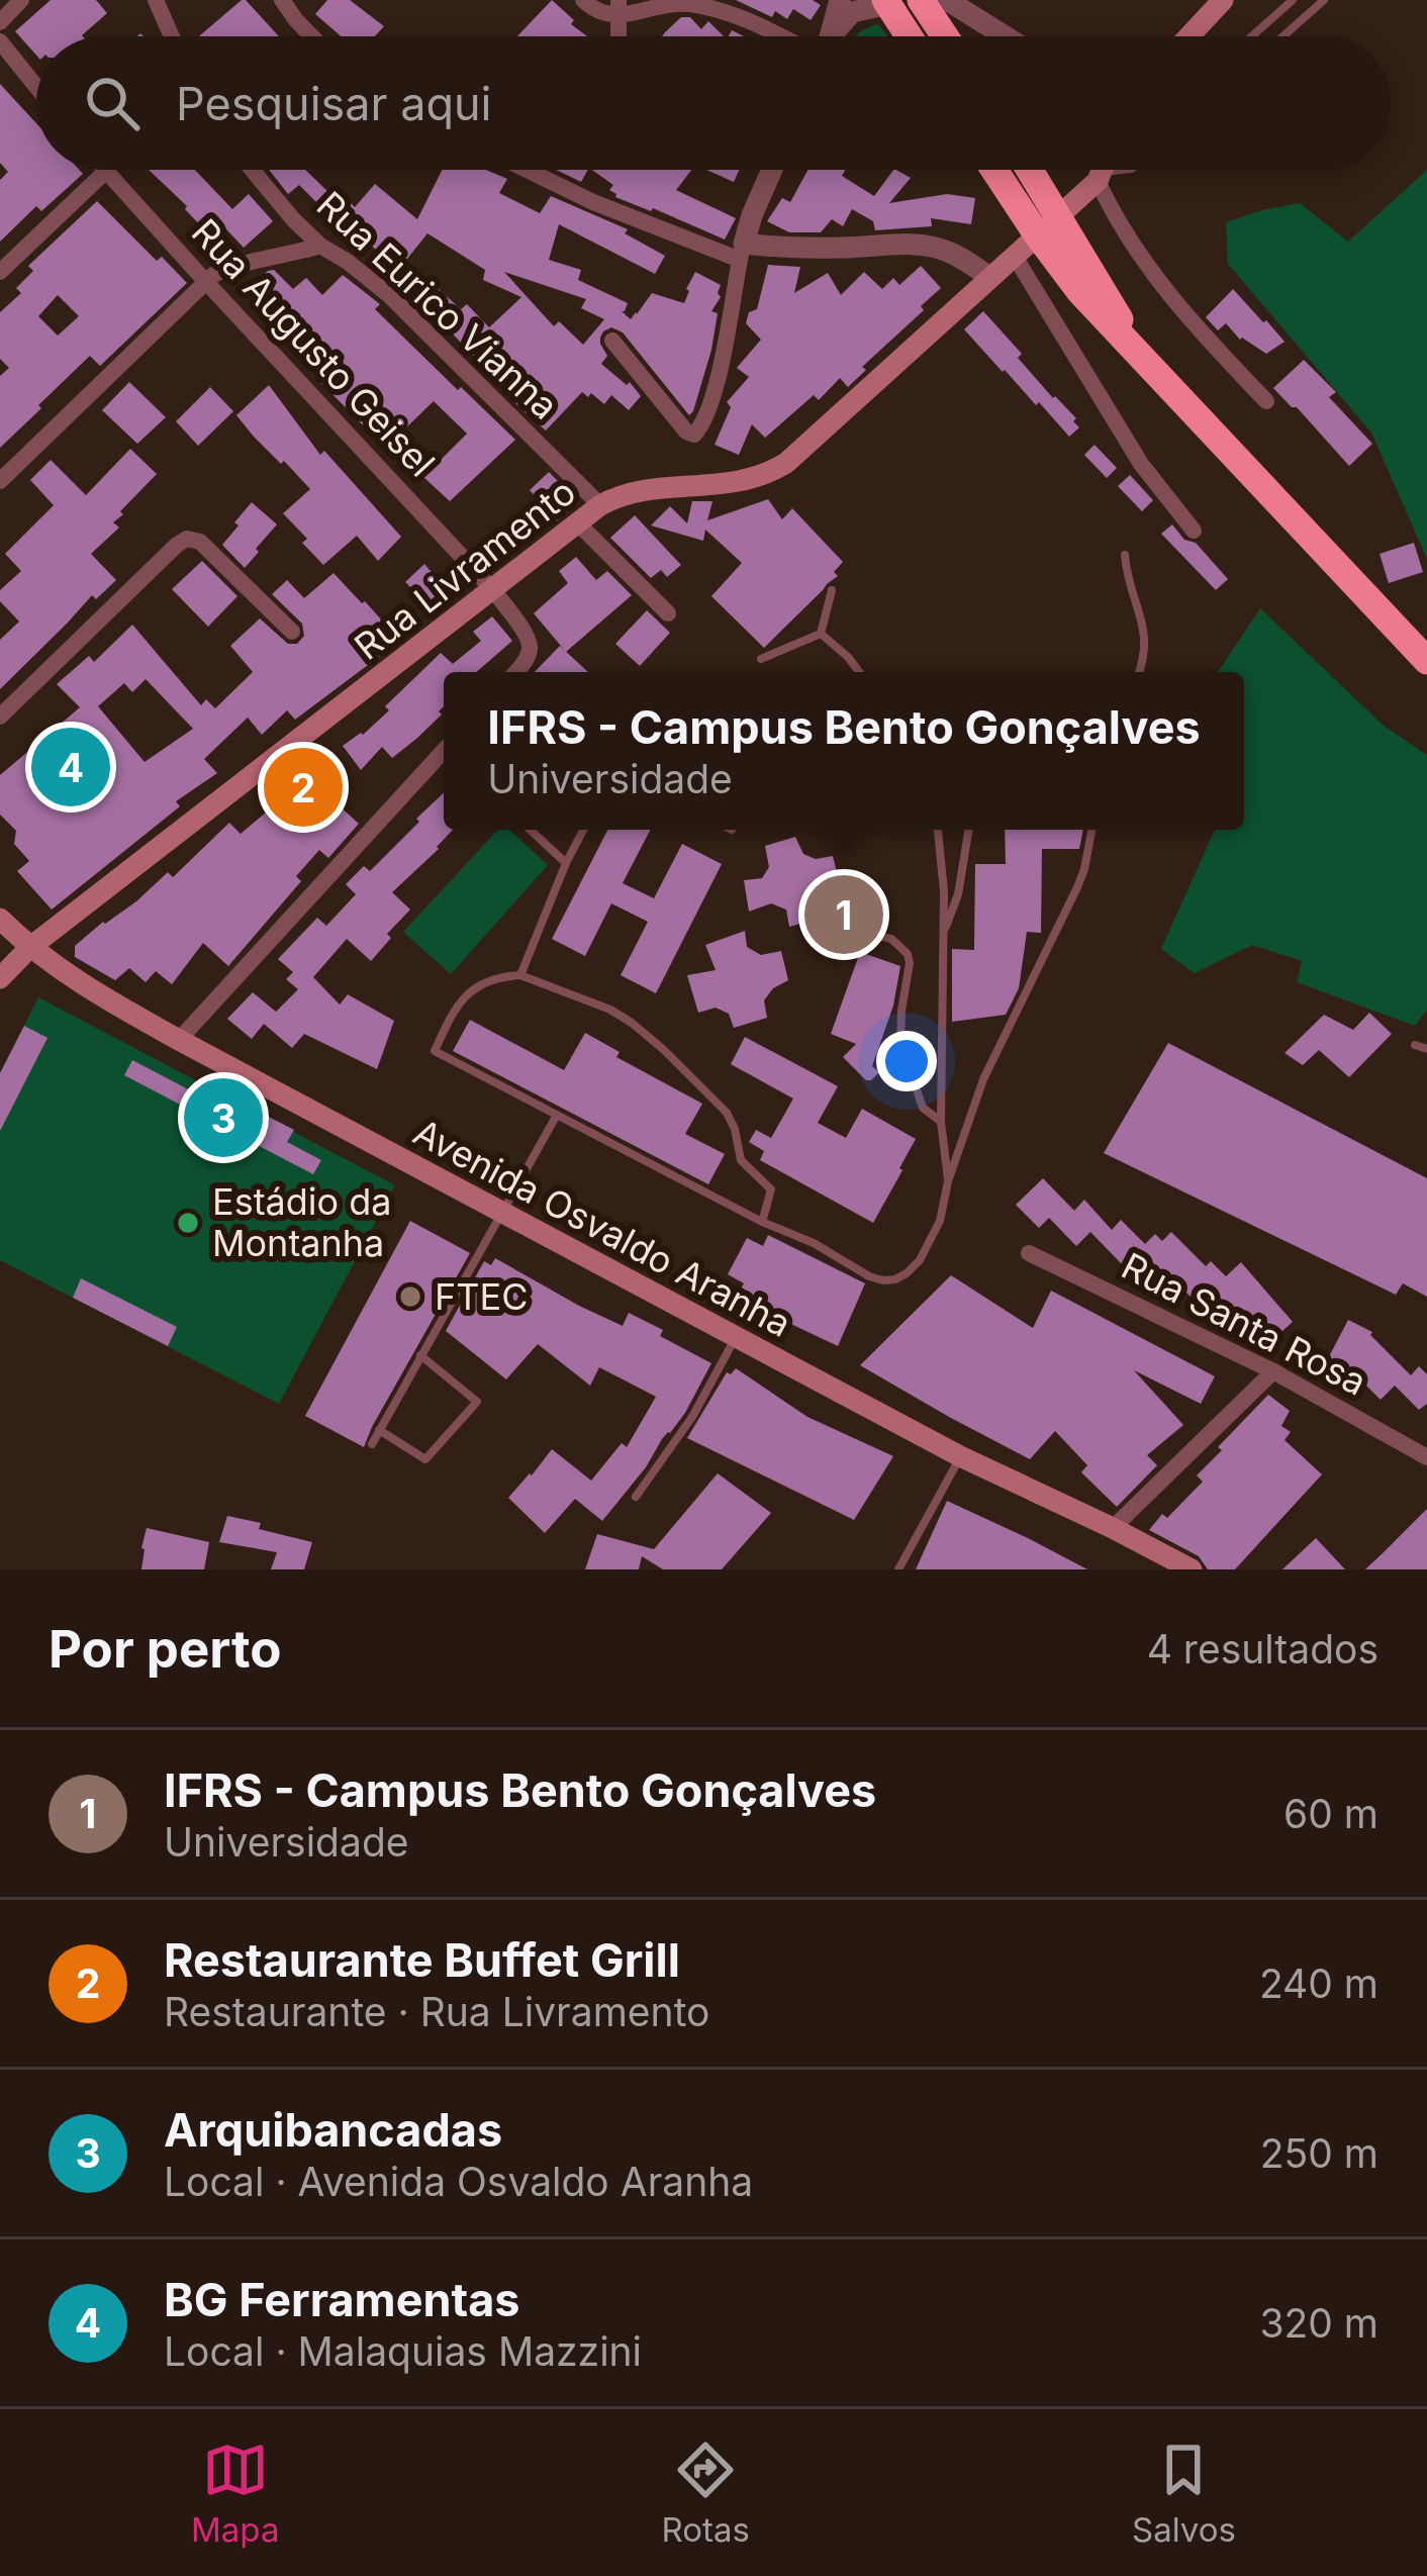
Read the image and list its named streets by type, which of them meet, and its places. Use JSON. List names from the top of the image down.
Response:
{
  "streets": {
    "main road": ["Rua Livramento", "Avenida Osvaldo Aranha"],
    "street": ["Rua Eurico Vianna", "Rua Augusto Geisel", "Rua Santa Rosa"]
  },
  "crossings": [
    ["Rua Eurico Vianna", "Rua Livramento"],
    ["Rua Augusto Geisel", "Rua Livramento"],
    ["Rua Livramento", "Avenida Osvaldo Aranha"]
  ],
  "places": ["Estádio da Montanha", "FTEC"],
  "page": {
    "search": "Pesquisar aqui",
    "popup": ["IFRS - Campus Bento Gonçalves", "Universidade"],
    "pins": [
      "4",
      "2",
      "1",
      "3"
    ],
    "heading": ["Por perto", "4 resultados"],
    "list": [
      {
        "mark": "1",
        "name": "IFRS - Campus Bento Gonçalves",
        "note": "Universidade",
        "value": "60 m"
      },
      {
        "mark": "2",
        "name": "Restaurante Buffet Grill",
        "note": "Restaurante · Rua Livramento",
        "value": "240 m"
      },
      {
        "mark": "3",
        "name": "Arquibancadas",
        "note": "Local · Avenida Osvaldo Aranha",
        "value": "250 m"
      },
      {
        "mark": "4",
        "name": "BG Ferramentas",
        "note": "Local · Malaquias Mazzini",
        "value": "320 m"
      }
    ],
    "nav": ["Mapa", "Rotas", "Salvos"]
  }
}
